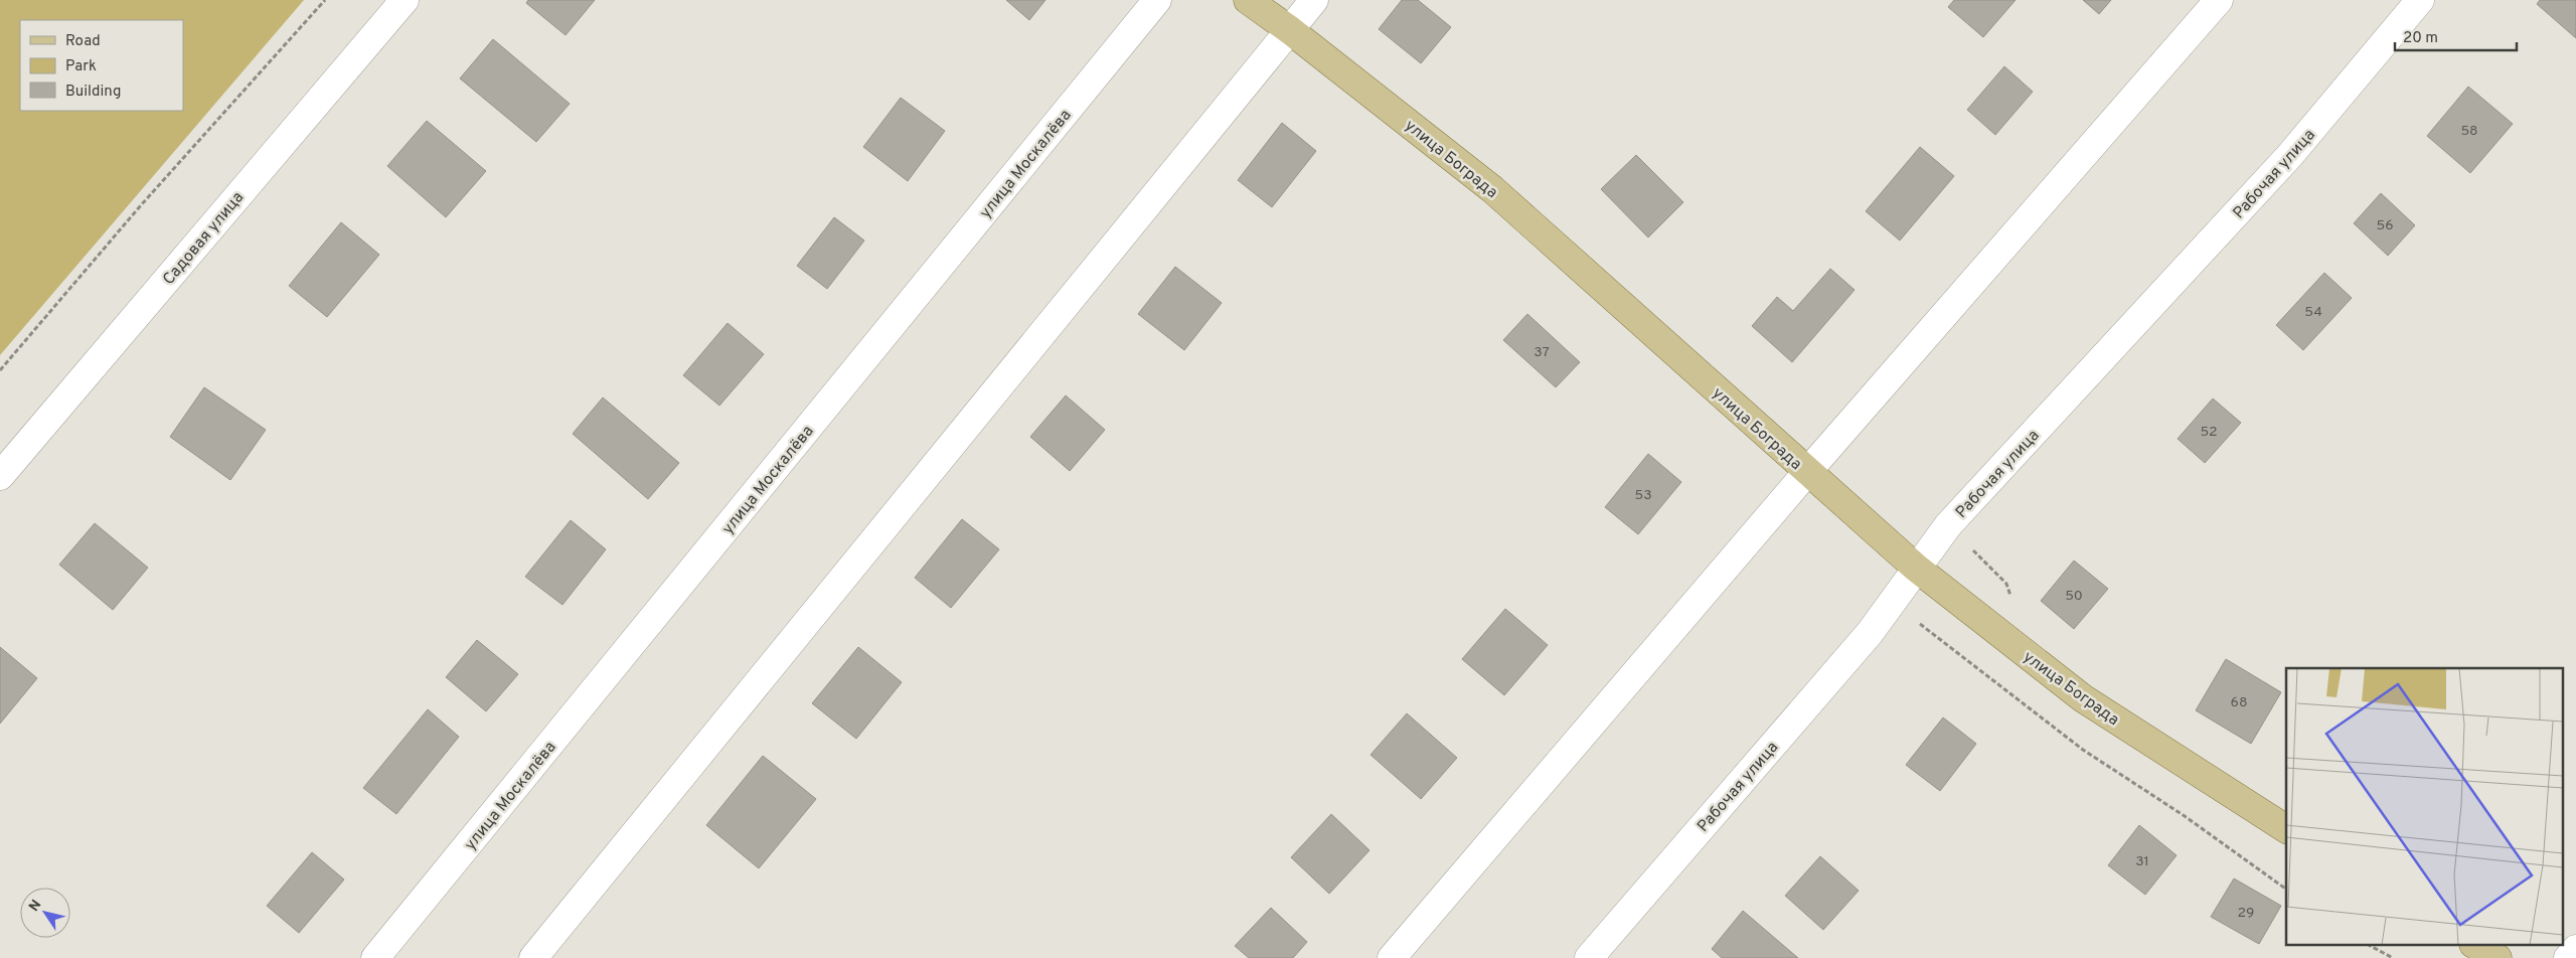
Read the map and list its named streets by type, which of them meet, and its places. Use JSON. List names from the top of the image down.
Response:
{
  "streets": {
    "main road": ["улица Бограда"],
    "street": ["улица Москалёва", "Рабочая улица", "Садовая улица"]
  },
  "crossings": [
    ["улица Бограда", "Рабочая улица"]
  ],
  "house_numbers": [
    "58",
    "56",
    "54",
    "37",
    "52",
    "53",
    "50",
    "68",
    "31",
    "29"
  ],
  "legend": ["Road", "Park", "Building"],
  "scale_bar": "20 m",
  "north": "top left"
}
